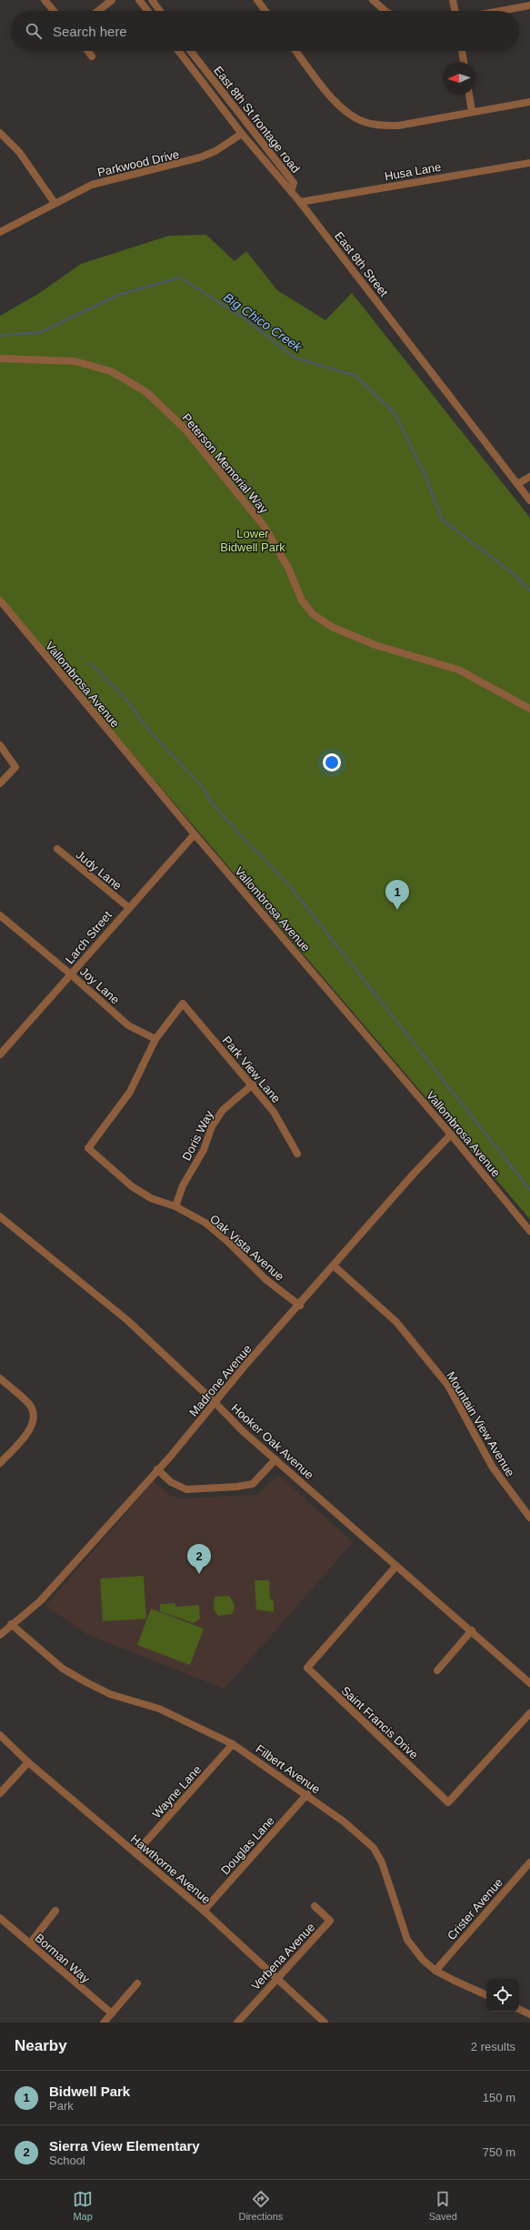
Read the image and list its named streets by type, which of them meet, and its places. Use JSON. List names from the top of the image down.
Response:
{
  "streets": {
    "street": [
      "East 8th St frontage road",
      "Parkwood Drive",
      "Husa Lane",
      "East 8th Street",
      "Peterson Memorial Way",
      "Vallombrosa Avenue",
      "Judy Lane",
      "Larch Street",
      "Joy Lane",
      "Park View Lane",
      "Doris Way",
      "Oak Vista Avenue",
      "Madrone Avenue",
      "Mountain View Avenue",
      "Hooker Oak Avenue",
      "Saint Francis Drive",
      "Filbert Avenue",
      "Wayne Lane",
      "Douglas Lane",
      "Hawthorne Avenue",
      "Crister Avenue",
      "Verbena Avenue",
      "Borman Way"
    ]
  },
  "crossings": [
    ["East 8th St frontage road", "East 8th Street"],
    ["Parkwood Drive", "East 8th Street"],
    ["Husa Lane", "East 8th Street"],
    ["Vallombrosa Avenue", "Larch Street"],
    ["Vallombrosa Avenue", "Madrone Avenue"],
    ["Judy Lane", "Larch Street"],
    ["Larch Street", "Joy Lane"],
    ["Joy Lane", "Oak Vista Avenue"],
    ["Park View Lane", "Doris Way"],
    ["Park View Lane", "Oak Vista Avenue"],
    ["Doris Way", "Oak Vista Avenue"],
    ["Oak Vista Avenue", "Madrone Avenue"],
    ["Madrone Avenue", "Mountain View Avenue"],
    ["Madrone Avenue", "Hooker Oak Avenue"],
    ["Madrone Avenue", "Filbert Avenue"],
    ["Hooker Oak Avenue", "Saint Francis Drive"],
    ["Filbert Avenue", "Wayne Lane"],
    ["Filbert Avenue", "Douglas Lane"],
    ["Filbert Avenue", "Crister Avenue"],
    ["Wayne Lane", "Hawthorne Avenue"],
    ["Douglas Lane", "Hawthorne Avenue"],
    ["Hawthorne Avenue", "Verbena Avenue"]
  ],
  "water": ["Big Chico Creek"],
  "parks": ["Lower Bidwell Park"],
  "north": "left",
  "page": {
    "search": "Search here",
    "pins": ["1", "2"],
    "heading": ["Nearby", "2 results"],
    "list": [
      {
        "mark": "1",
        "name": "Bidwell Park",
        "note": "Park",
        "value": "150 m"
      },
      {
        "mark": "2",
        "name": "Sierra View Elementary",
        "note": "School",
        "value": "750 m"
      }
    ],
    "nav": ["Map", "Directions", "Saved"]
  }
}
